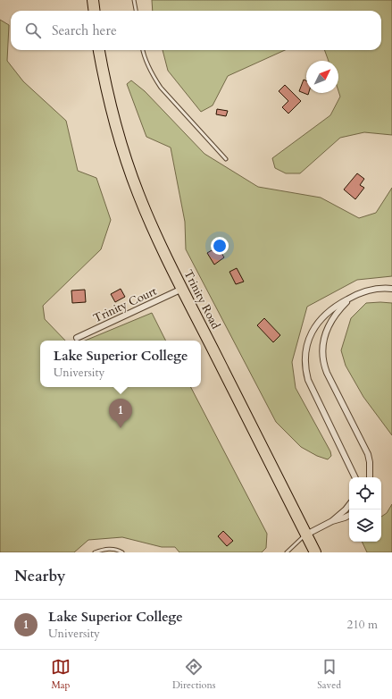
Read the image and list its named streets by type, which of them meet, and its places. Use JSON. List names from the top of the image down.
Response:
{
  "streets": {
    "highway": ["Trinity Road"],
    "street": ["Trinity Court"]
  },
  "crossings": [
    ["Trinity Road", "Trinity Court"]
  ],
  "north": "top right",
  "page": {
    "search": "Search here",
    "popup": ["Lake Superior College", "University"],
    "pins": "1",
    "heading": "Nearby",
    "list": [
      {
        "mark": "1",
        "name": "Lake Superior College",
        "note": "University",
        "value": "210 m"
      }
    ],
    "nav": ["Map", "Directions", "Saved"]
  }
}
